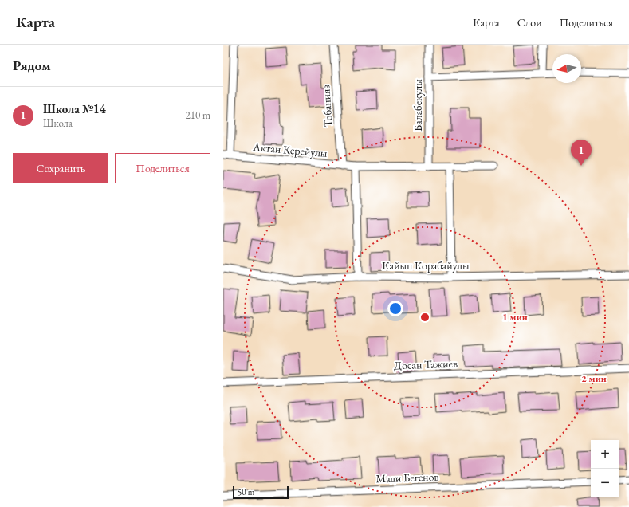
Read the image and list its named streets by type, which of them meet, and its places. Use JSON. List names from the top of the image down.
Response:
{
  "streets": {
    "street": [
      "Балабекулы",
      "Тобанияз",
      "Актан Керейулы",
      "Кайып Корабайулы",
      "Досан Тажиев",
      "Мади Бегенов"
    ]
  },
  "crossings": [
    ["Балабекулы", "Актан Керейулы"],
    ["Тобанияз", "Актан Керейулы"]
  ],
  "scale_bar": "50 m",
  "north": "left",
  "page": {
    "header": "Карта",
    "nav": ["Карта", "Слои", "Поделиться"],
    "heading": "Рядом",
    "list": [
      {
        "mark": "1",
        "name": "Школа №14",
        "note": "Школа",
        "value": "210 m"
      }
    ],
    "pins": "1",
    "buttons": ["Сохранить", "Поделиться"],
    "map_buttons": ["+", "−"],
    "scale": "50 m"
  },
  "rings": ["1 мин", "2 мин"]
}
